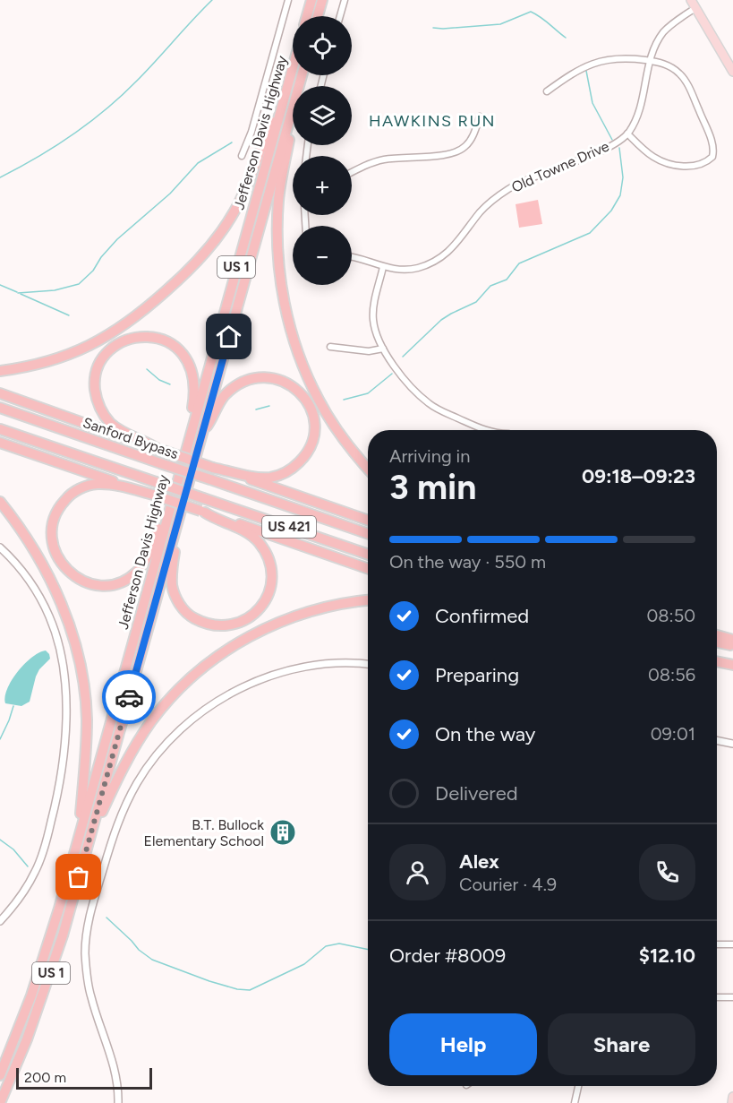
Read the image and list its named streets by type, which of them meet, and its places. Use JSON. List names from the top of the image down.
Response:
{
  "streets": {
    "highway": [
      "Jefferson Davis Highway",
      "US 1",
      "Sanford Bypass",
      "US 421"
    ],
    "street": ["Old Towne Drive"]
  },
  "districts": ["HAWKINS RUN"],
  "places": {
    "building": ["B.T. Bullock Elementary School"]
  },
  "scale_bar": "200 m",
  "page": {
    "map_buttons": ["+", "−"],
    "heading": ["3 min", "Arriving in", "09:18–09:23"],
    "panel": [
      "Alex",
      "Courier · 4.9",
      "Order #8009",
      "$12.10"
    ],
    "bar": "On the way · 550 m",
    "list": [
      ["Confirmed", "08:50"],
      ["Preparing", "08:56"],
      ["On the way", "09:01"],
      "Delivered"
    ],
    "buttons": ["Help", "Share"],
    "scale": "200 m"
  }
}
